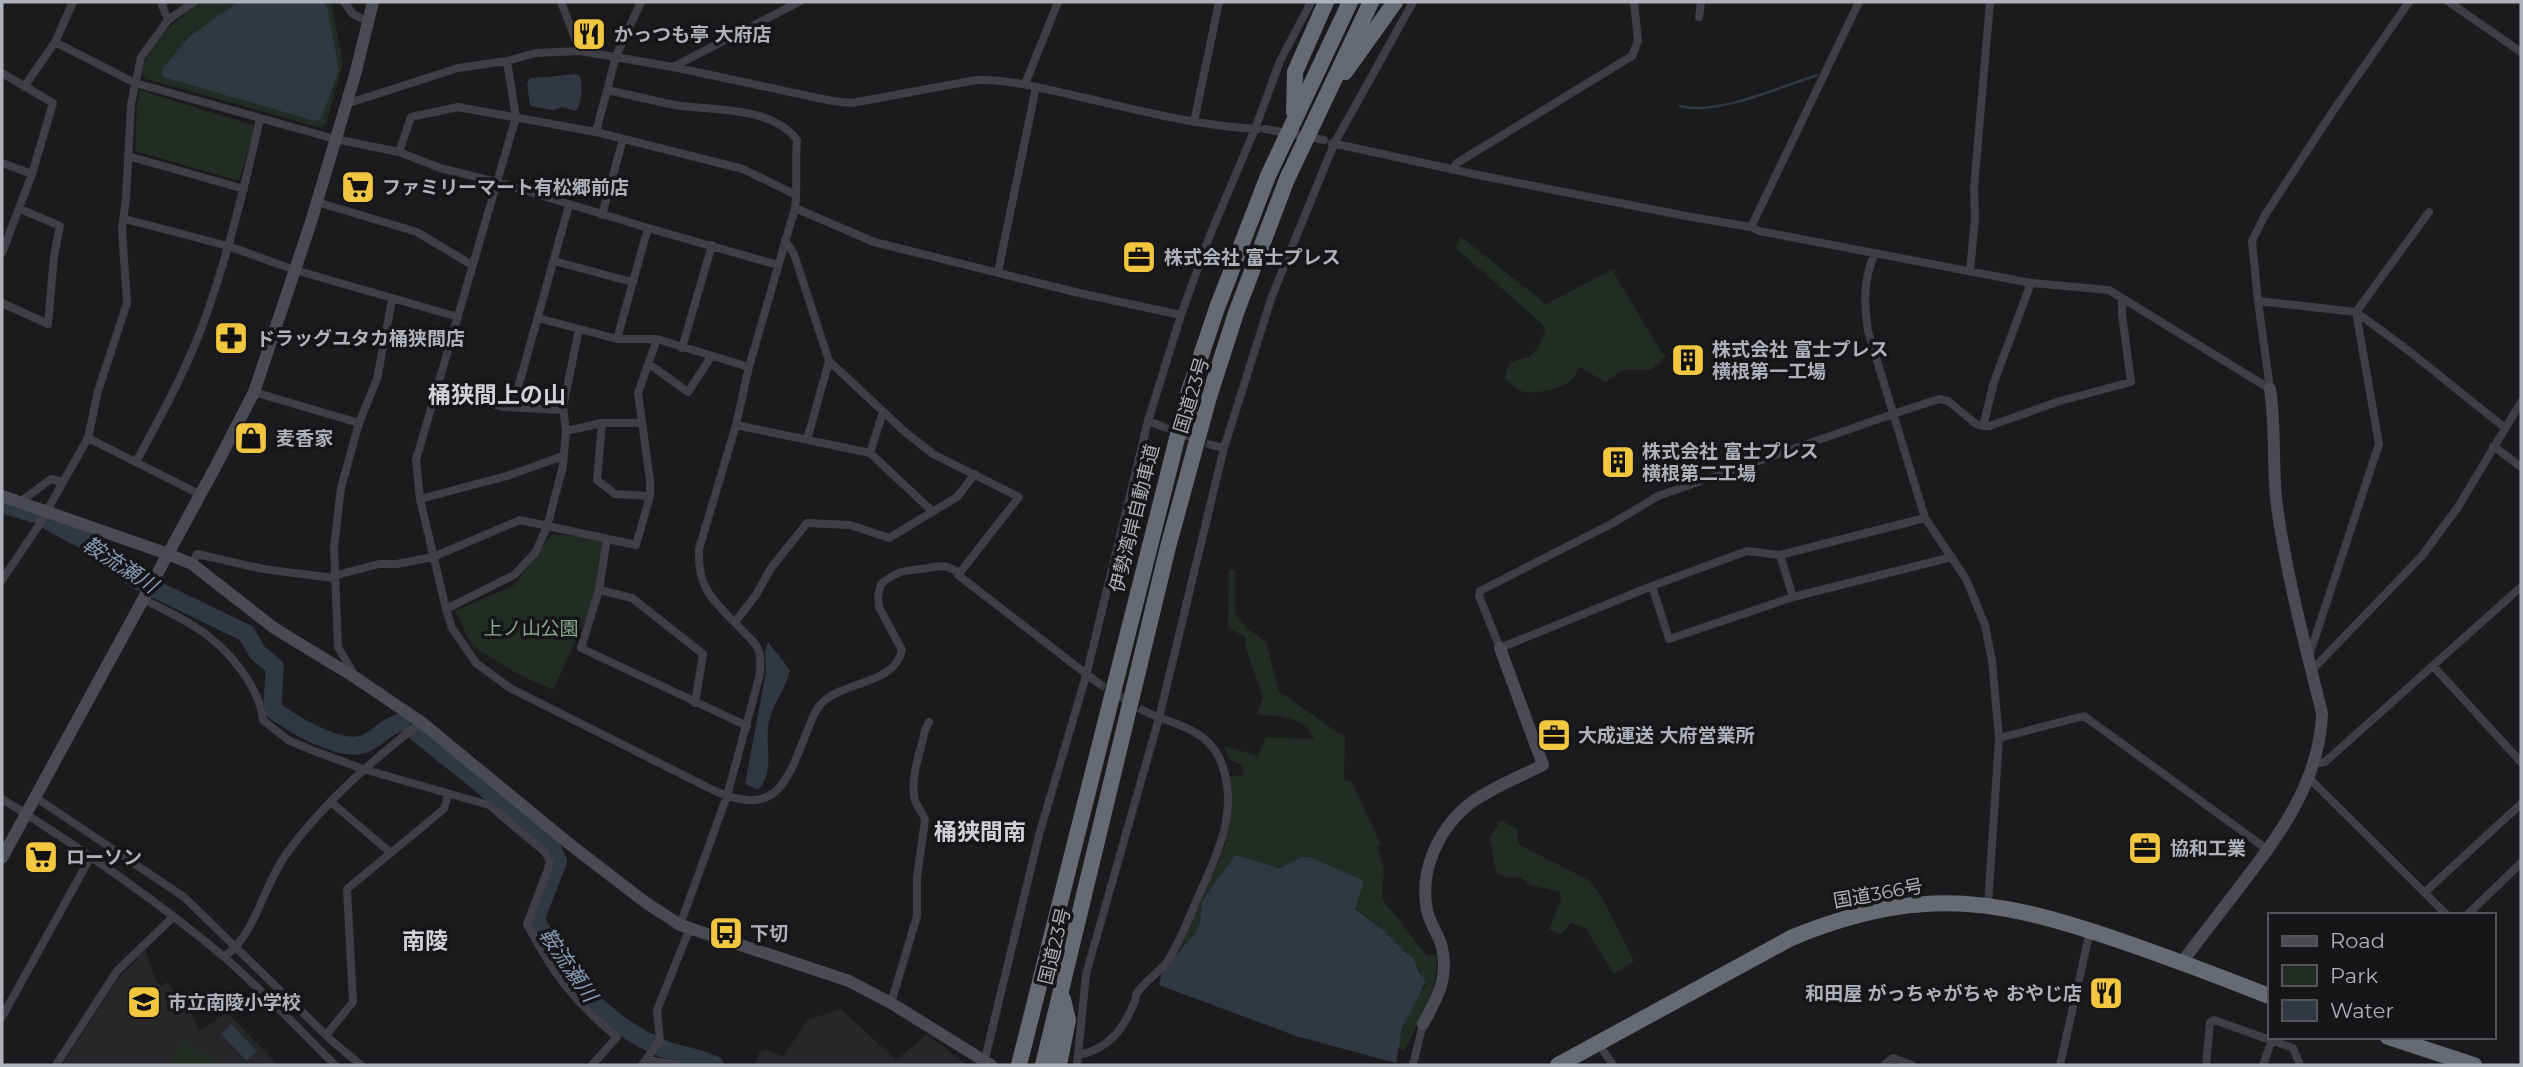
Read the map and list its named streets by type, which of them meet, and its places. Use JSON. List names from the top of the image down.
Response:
{
  "streets": {
    "highway": ["国道23号", "伊勢湾岸自動車道", "国道366号"]
  },
  "crossings": [
    ["国道23号", "伊勢湾岸自動車道"]
  ],
  "districts": ["桶狭間上の山", "桶狭間南", "南陵"],
  "water": ["鞍流瀬川"],
  "parks": ["上ノ山公園"],
  "places": {
    "restaurant": ["かっつも亭 大府店", "和田屋 がっちゃがちゃ おやじ店"],
    "supermarket": ["ファミリーマート有松郷前店", "ローソン"],
    "office": ["株式会社 富士プレス", "大成運送 大府営業所", "協和工業"],
    "pharmacy": ["ドラッグユタカ桶狭間店"],
    "building": ["株式会社 富士プレス 横根第一工場", "株式会社 富士プレス 横根第二工場"],
    "shop": ["麦香家"],
    "bus stop": ["下切"],
    "school or university": ["市立南陵小学校"]
  },
  "legend": ["Road", "Park", "Water"]
}
